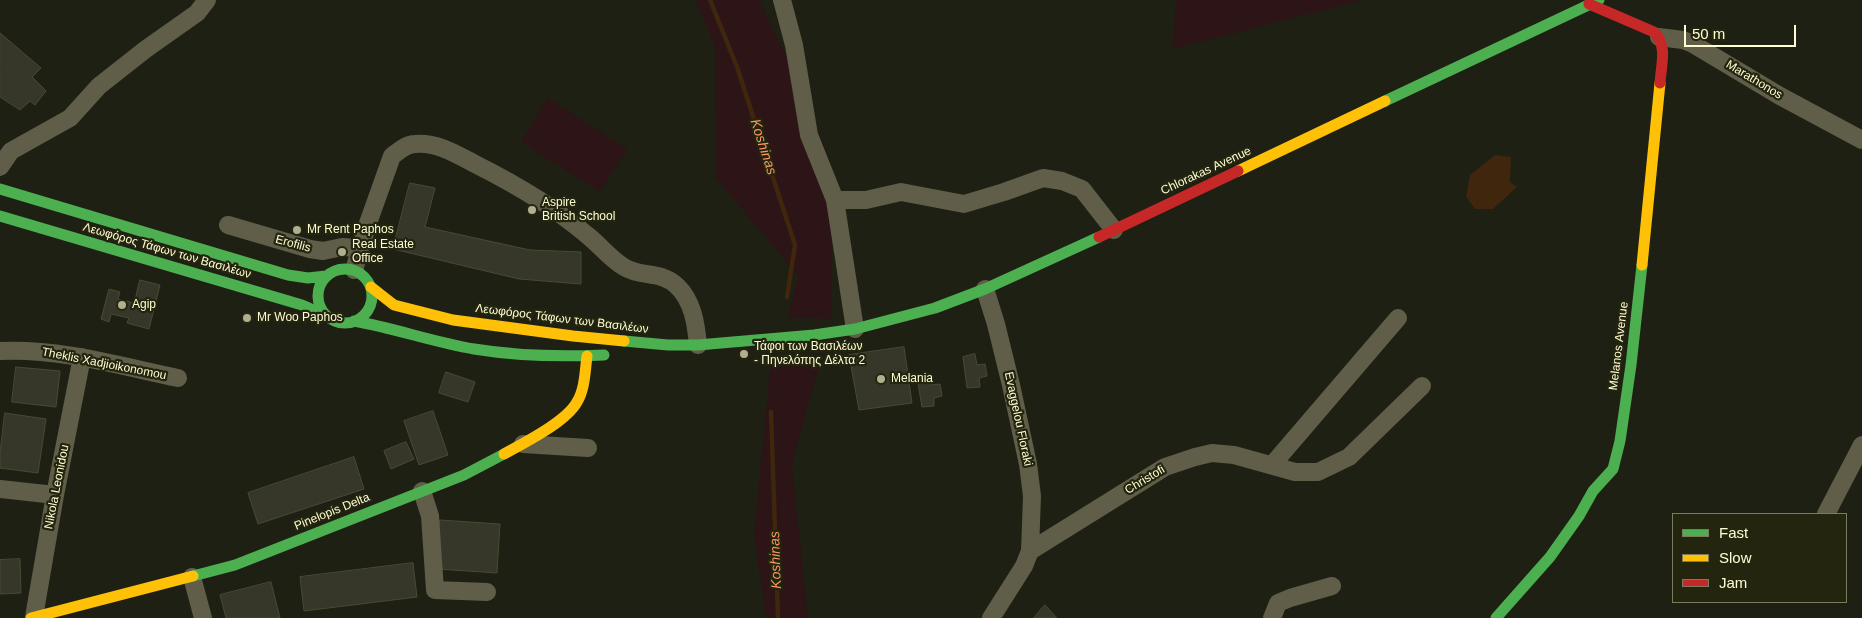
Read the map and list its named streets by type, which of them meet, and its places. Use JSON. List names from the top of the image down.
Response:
{
  "streets": {
    "main road": [
      "Marathonos",
      "Chlorakas Avenue",
      "Λεωφόρος Τάφων των Βασιλέων",
      "Melanos Avenue",
      "Pinelopis Delta"
    ],
    "street": [
      "Erofilis",
      "Theklis Xadjioikonomou",
      "Evaggelou Floraki",
      "Christofi",
      "Nikola Leonidou"
    ]
  },
  "crossings": [
    ["Marathonos", "Chlorakas Avenue"],
    ["Marathonos", "Melanos Avenue"],
    ["Chlorakas Avenue", "Λεωφόρος Τάφων των Βασιλέων"],
    ["Chlorakas Avenue", "Evaggelou Floraki"],
    ["Λεωφόρος Τάφων των Βασιλέων", "Pinelopis Delta"],
    ["Theklis Xadjioikonomou", "Nikola Leonidou"],
    ["Evaggelou Floraki", "Christofi"],
    ["Nikola Leonidou", "Pinelopis Delta"]
  ],
  "water": ["Koshinas"],
  "places": [
    "Aspire British School",
    "Mr Rent Paphos",
    "Real Estate Office",
    "Agip",
    "Mr Woo Paphos",
    "Τάφοι των Βασιλέων - Πηνελόπης Δέλτα 2",
    "Melania"
  ],
  "legend": ["Fast", "Slow", "Jam"],
  "scale_bar": "50 m"
}
